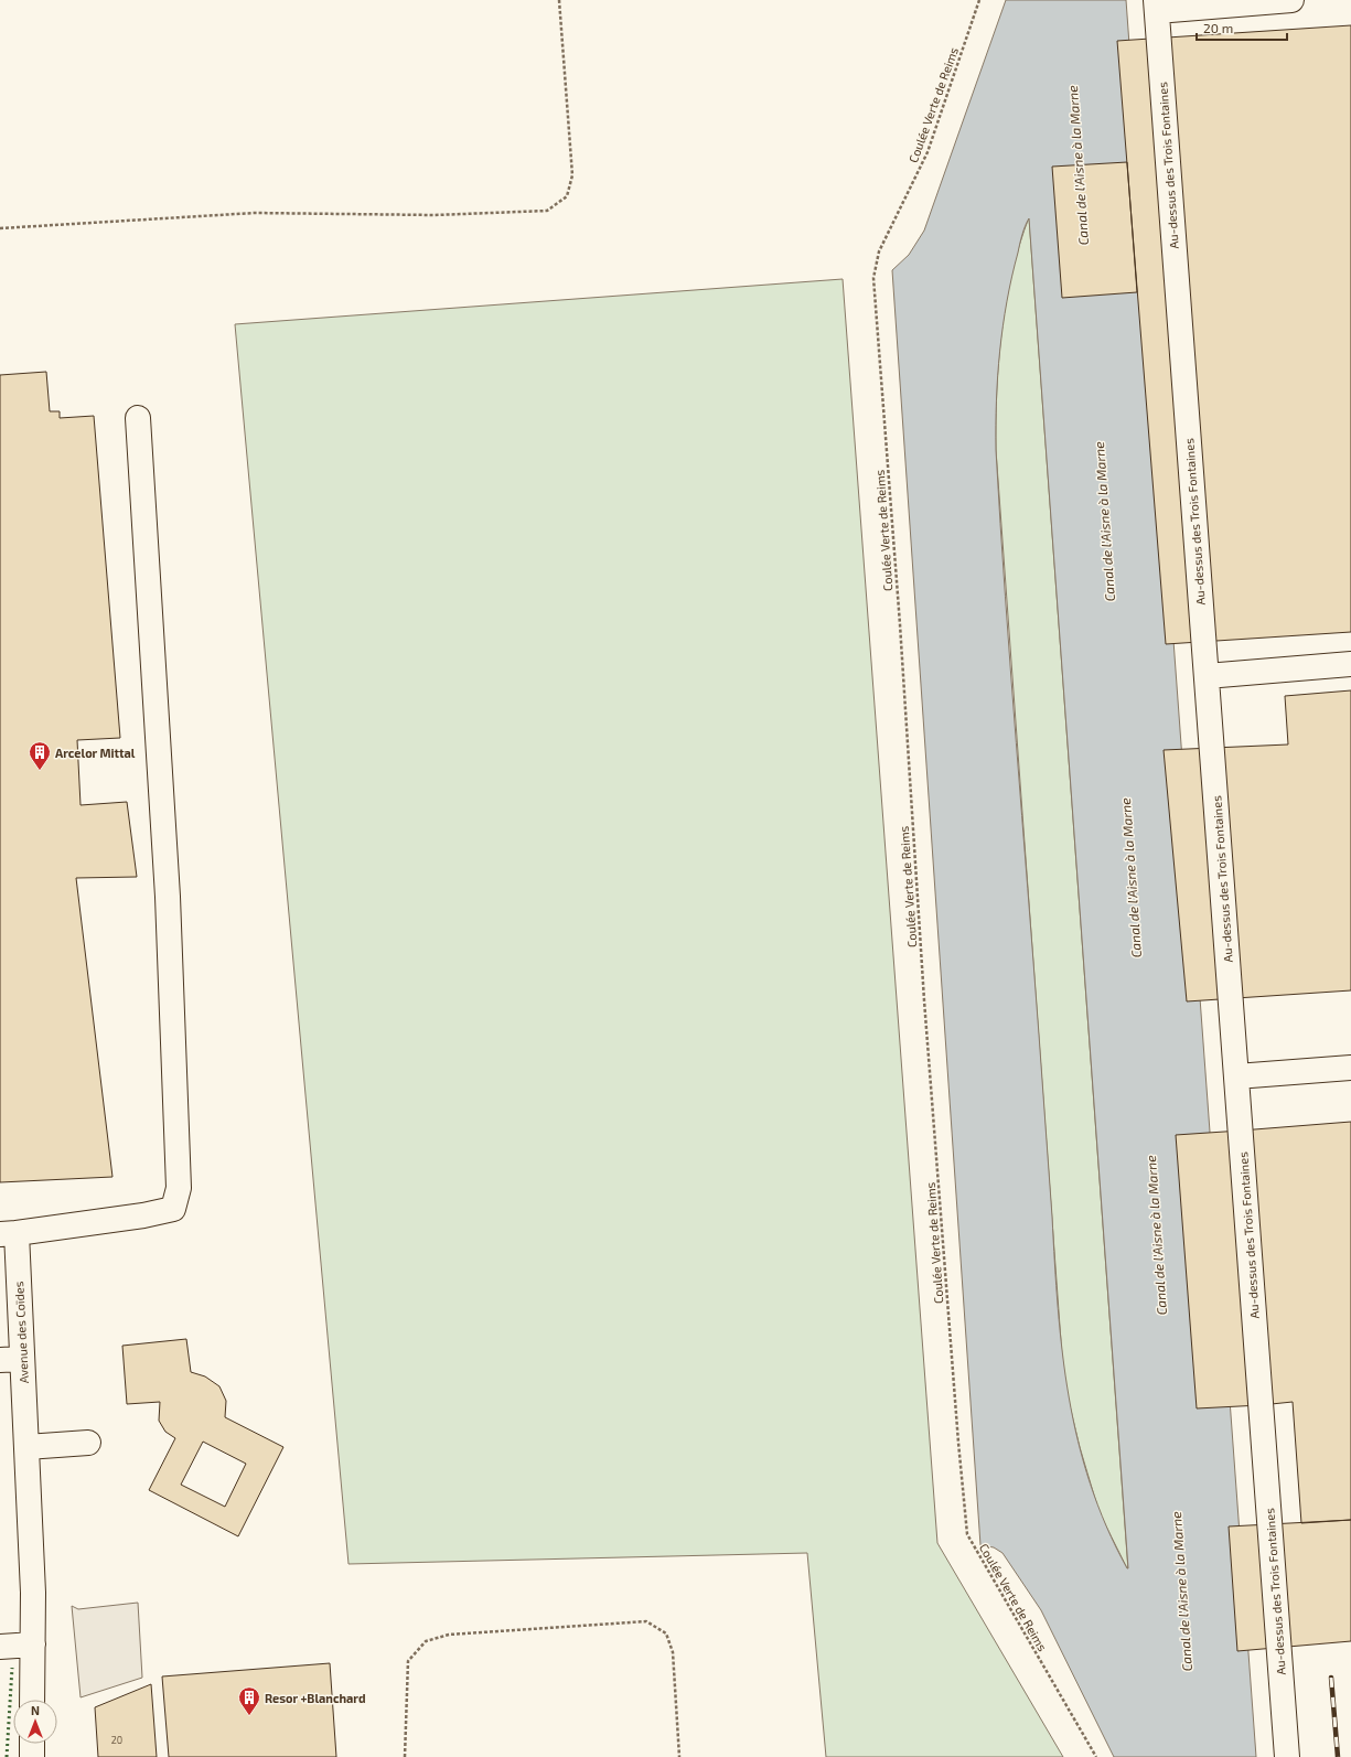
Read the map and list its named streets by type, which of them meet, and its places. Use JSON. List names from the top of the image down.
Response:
{
  "streets": {
    "street": ["Au-dessus des Trois Fontaines", "Avenue des Coïdes"],
    "path": ["Coulée Verte de Reims"]
  },
  "water": ["Canal de l'Aisne à la Marne"],
  "places": {
    "building": ["Arcelor Mittal", "Resor +Blanchard"]
  },
  "house_numbers": ["20"],
  "scale_bar": "20 m",
  "north": "top"
}
